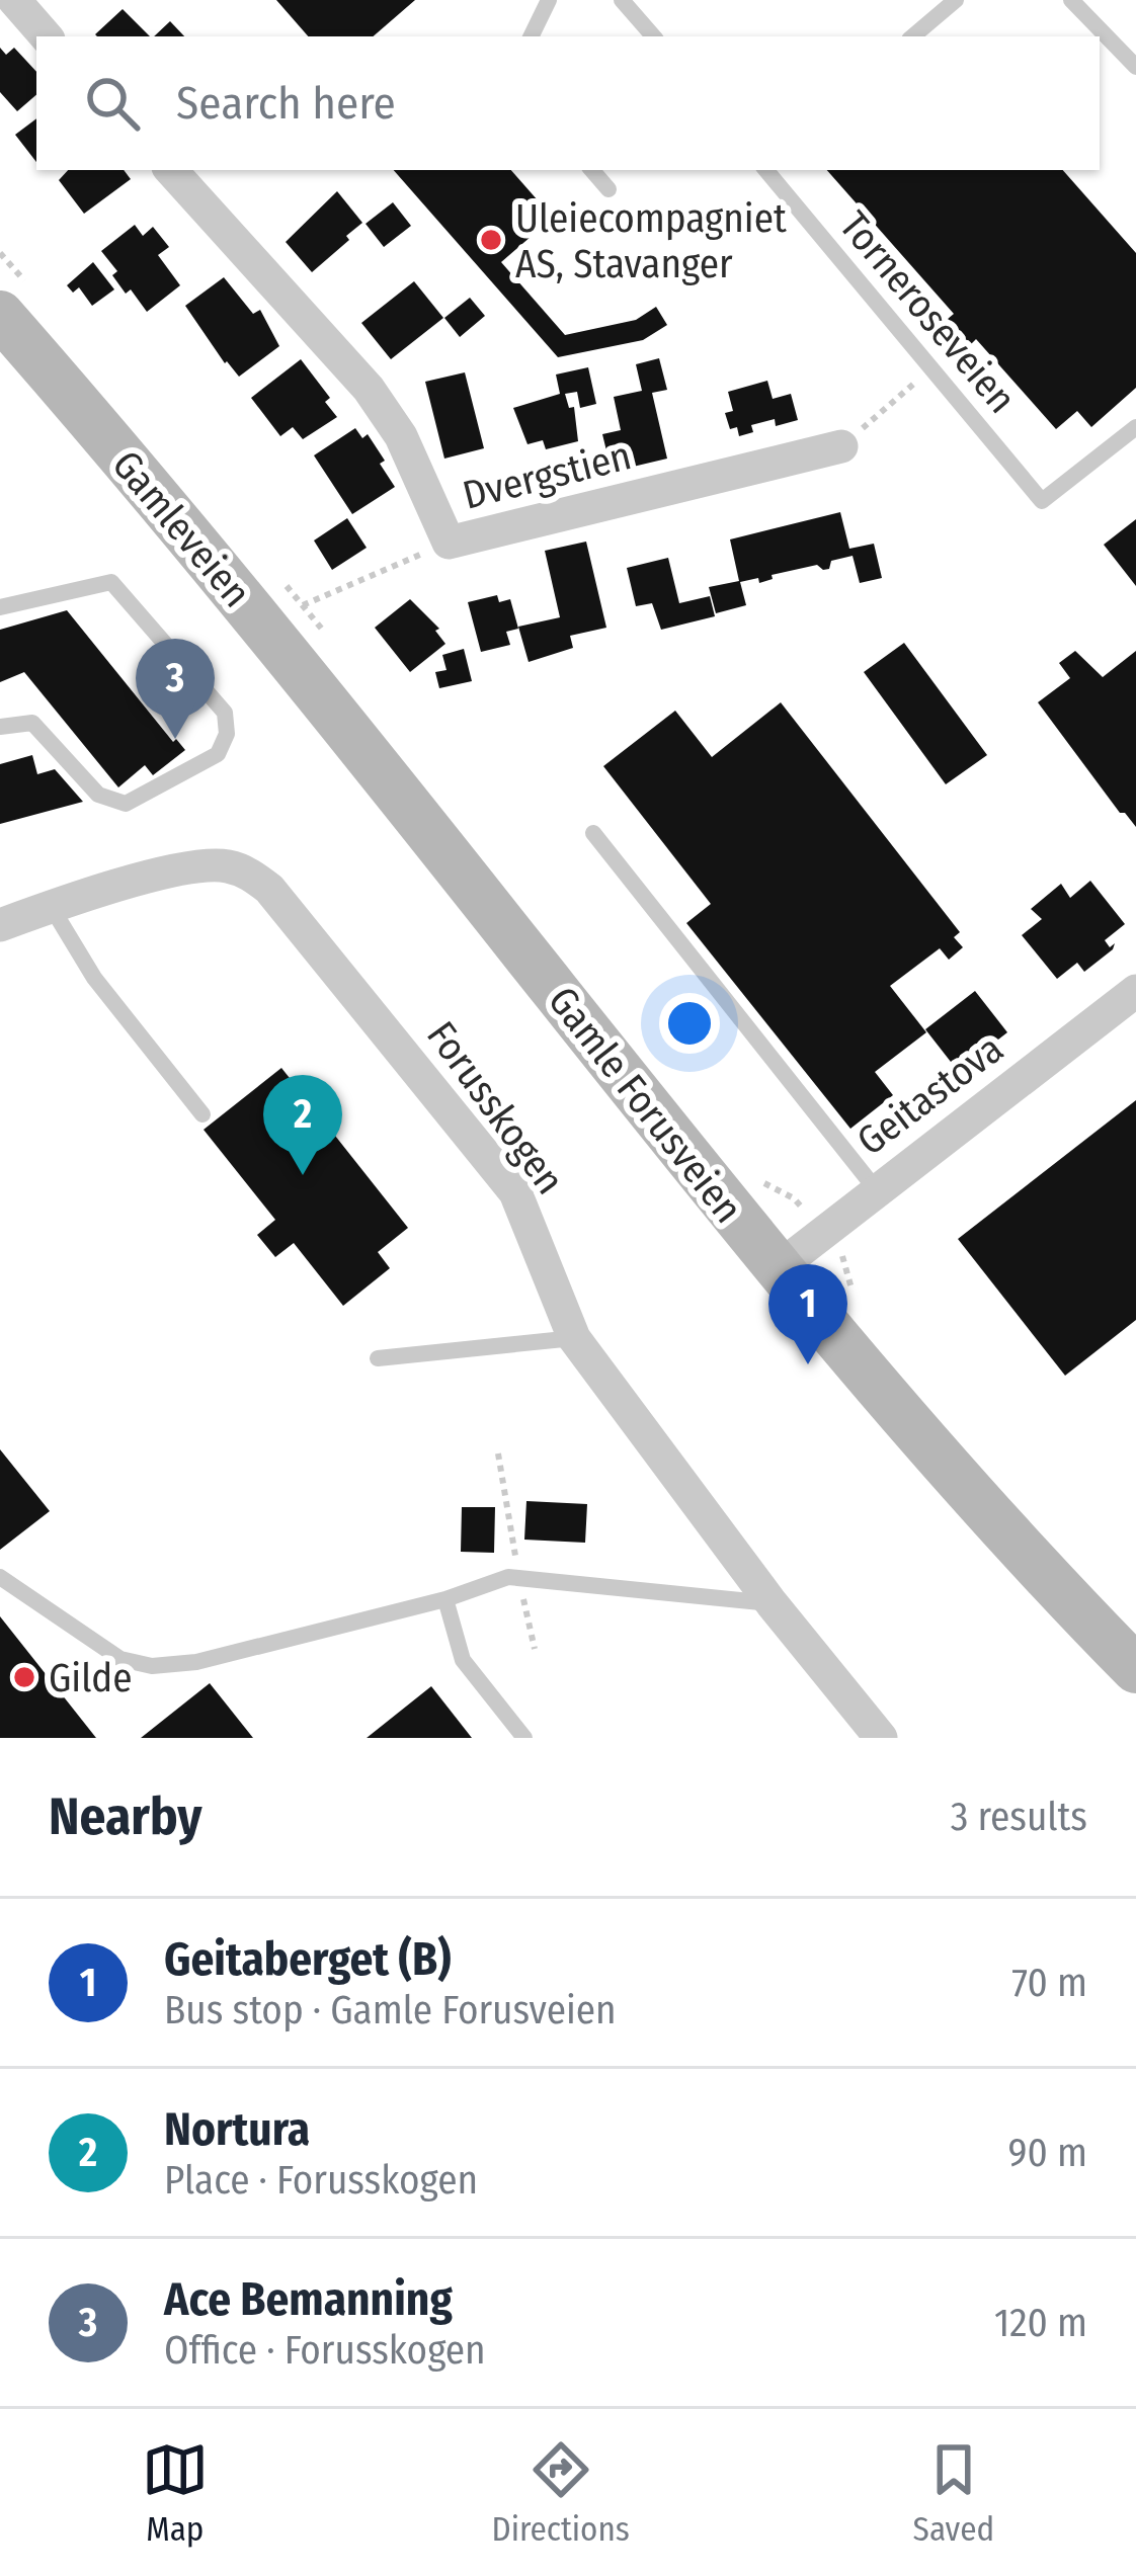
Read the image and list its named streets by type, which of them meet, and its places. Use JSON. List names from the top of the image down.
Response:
{
  "streets": {
    "main road": ["Gamleveien", "Gamle Forusveien"],
    "street": ["Dvergstien", "Geitastova", "Forusskogen"],
    "lane": ["Torneroseveien"]
  },
  "crossings": [
    ["Gamleveien", "Gamle Forusveien"],
    ["Geitastova", "Gamle Forusveien"]
  ],
  "places": ["Uleiecompagniet AS, Stavanger", "Gilde"],
  "page": {
    "search": "Search here",
    "pins": ["3", "2", "1"],
    "heading": ["Nearby", "3 results"],
    "list": [
      {
        "mark": "1",
        "name": "Geitaberget (B)",
        "note": "Bus stop · Gamle Forusveien",
        "value": "70 m"
      },
      {
        "mark": "2",
        "name": "Nortura",
        "note": "Place · Forusskogen",
        "value": "90 m"
      },
      {
        "mark": "3",
        "name": "Ace Bemanning",
        "note": "Office · Forusskogen",
        "value": "120 m"
      }
    ],
    "nav": ["Map", "Directions", "Saved"]
  }
}
